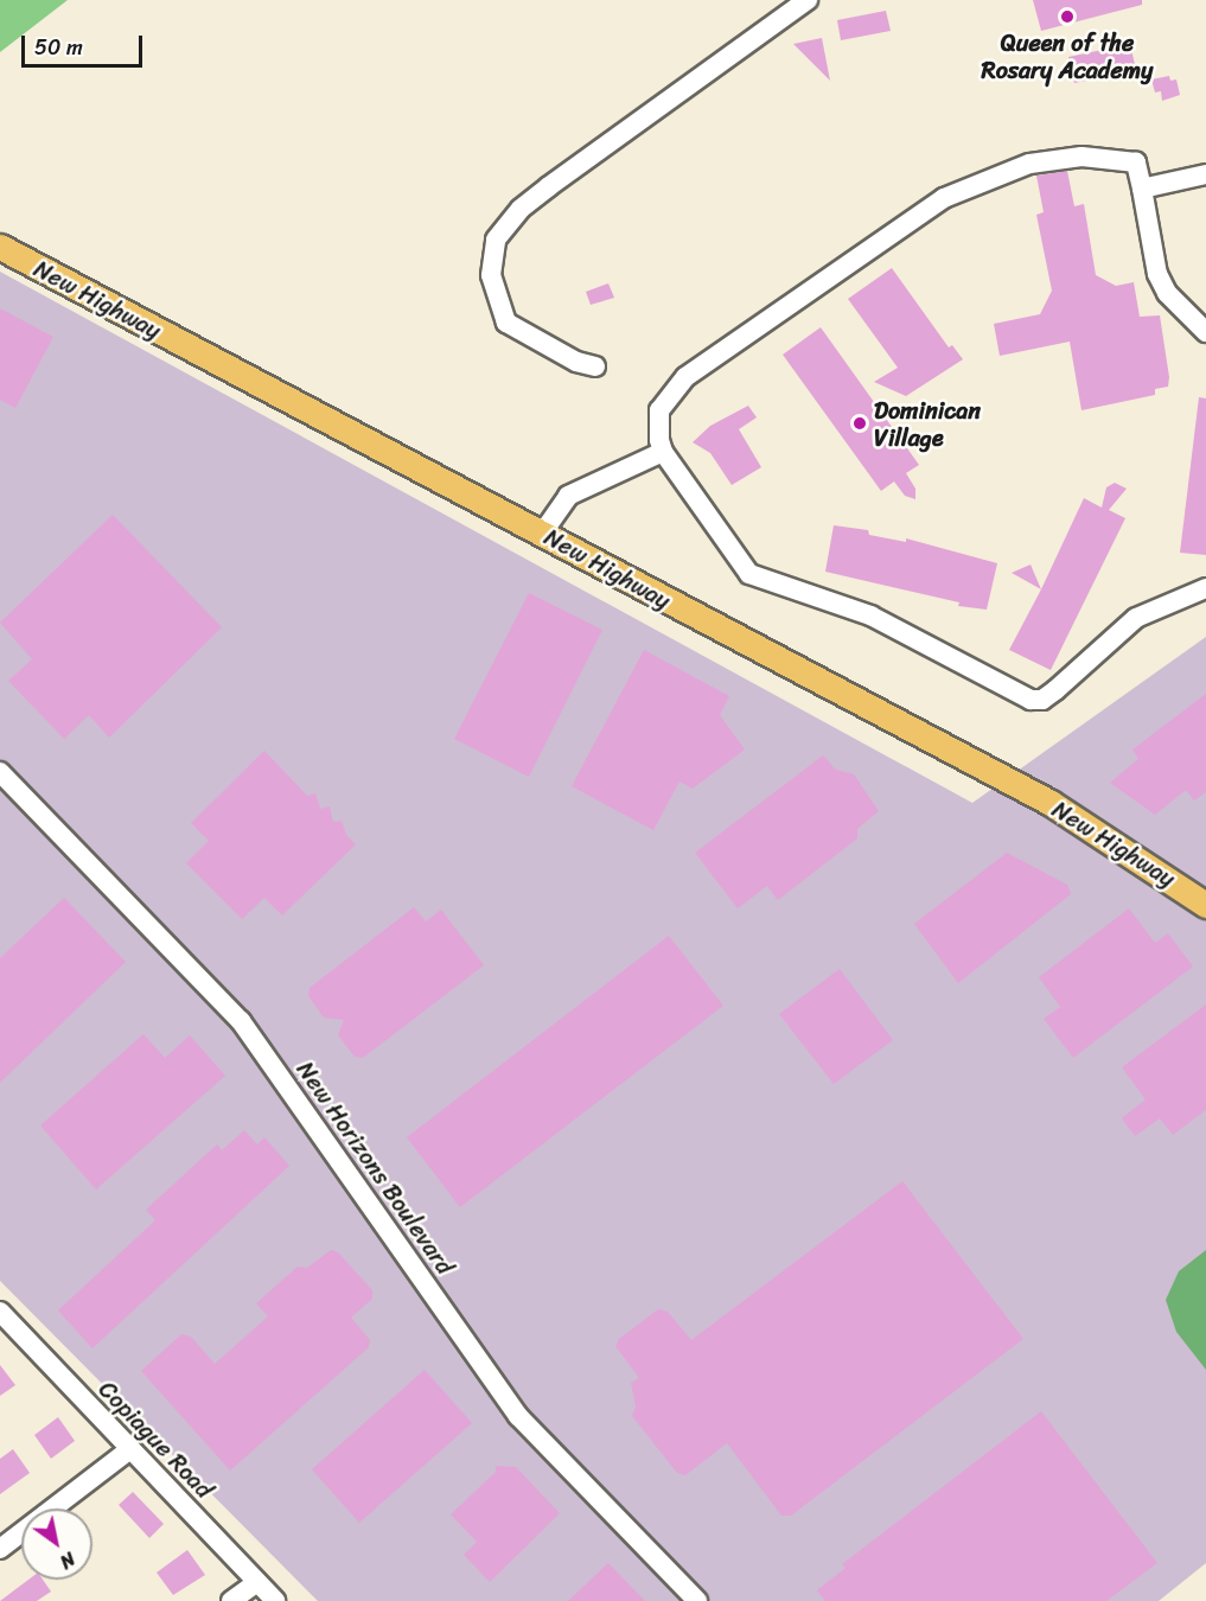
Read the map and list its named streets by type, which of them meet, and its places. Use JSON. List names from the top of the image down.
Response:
{
  "streets": {
    "main road": ["New Highway"],
    "street": ["New Horizons Boulevard", "Copiague Road"]
  },
  "places": ["Queen of the Rosary Academy", "Dominican Village"],
  "scale_bar": "50 m",
  "north": "bottom right"
}
